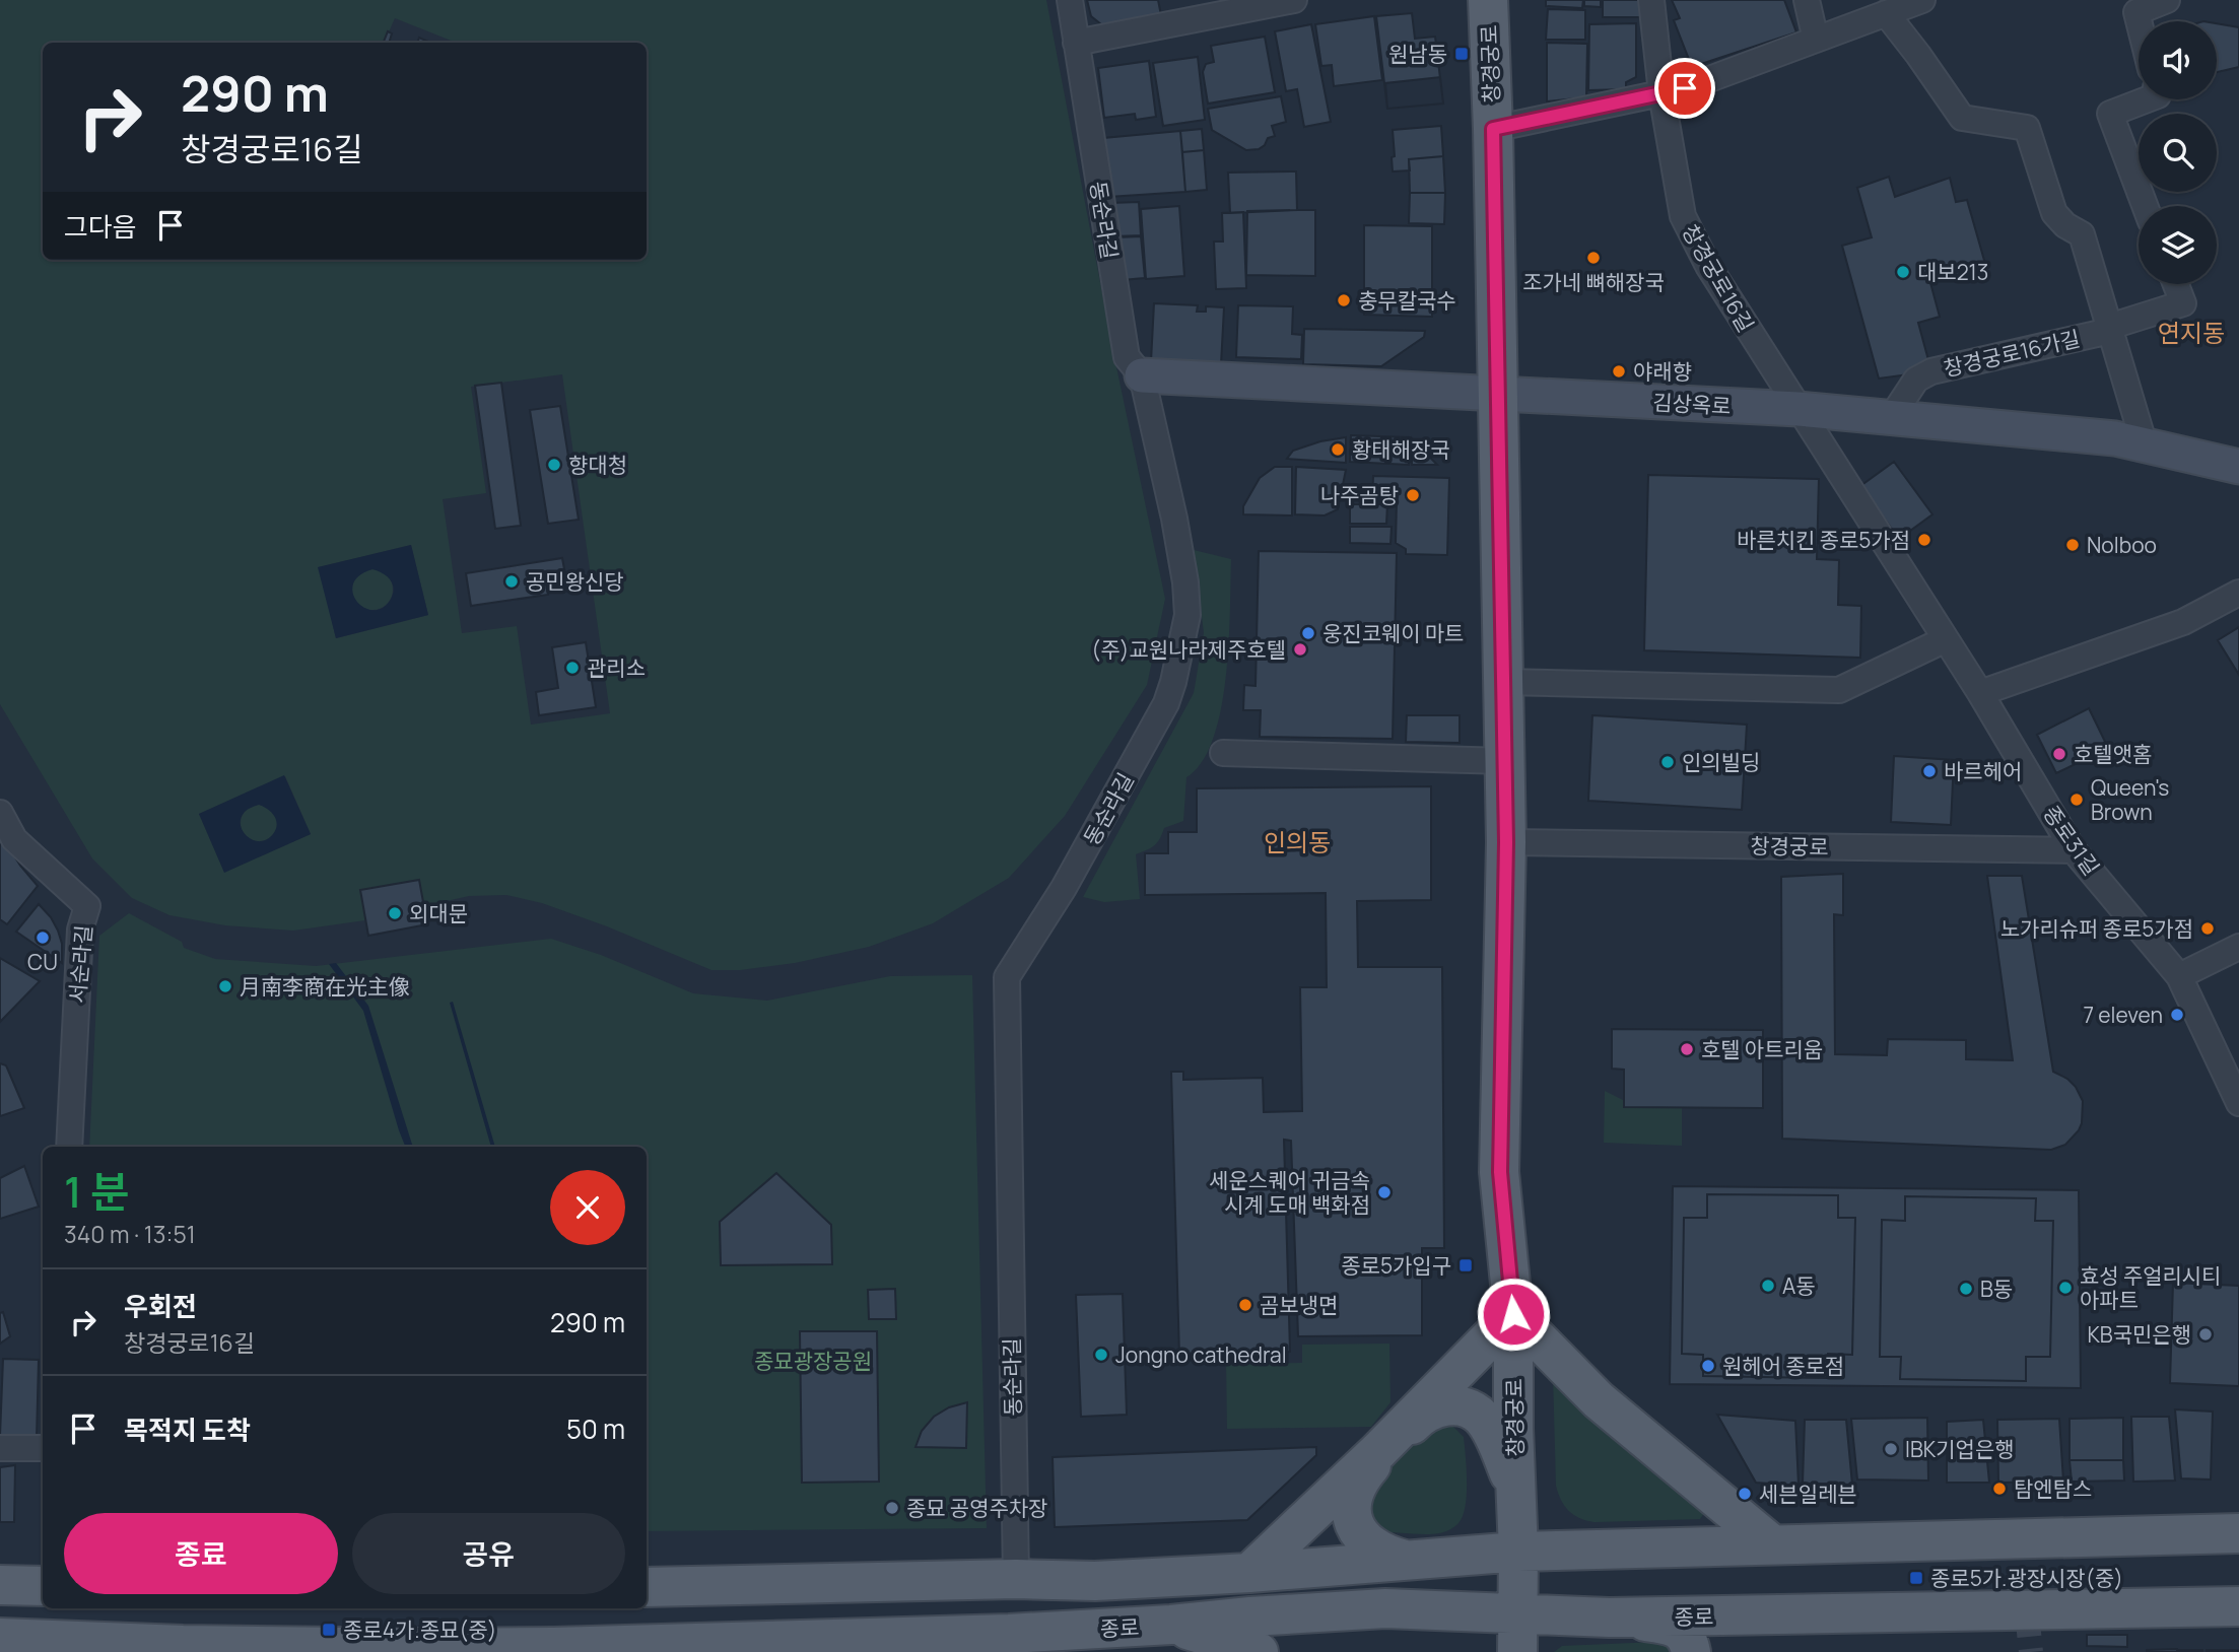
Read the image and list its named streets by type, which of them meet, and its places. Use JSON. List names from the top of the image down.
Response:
{
  "streets": {
    "main road": ["창경궁로", "종로"],
    "street": [
      "동순라길",
      "창경궁로16길",
      "창경궁로16가길",
      "종로31길",
      "서순라길"
    ]
  },
  "crossings": [
    ["창경궁로", "종로31길"],
    ["창경궁로", "종로"],
    ["창경궁로16길", "종로31길"]
  ],
  "districts": ["연지동", "인의동"],
  "parks": ["종묘광장공원"],
  "places": {
    "transit": [
      "원남동",
      "종로5가입구",
      "종로5가.광장시장(중)",
      "종로4가.종묘(중)"
    ],
    "other": [
      "조가네 뼈해장국",
      "대보213",
      "충무칼국수",
      "야래향",
      "황태해장국",
      "향대청",
      "나주곰탕",
      "바른치킨 종로5가점",
      "Nolboo",
      "공민왕신당",
      "웅진코웨이 마트",
      "(주)교원나라제주호텔",
      "관리소",
      "호텔앳홈",
      "인의빌딩",
      "바르헤어",
      "Queen's Brown",
      "외대문",
      "노가리슈퍼 종로5가점",
      "CU",
      "月南李商在光主像",
      "7 eleven",
      "호텔 아트리움",
      "세운스퀘어 귀금속 시계 도매 백화점",
      "A동",
      "효성 주얼리시티 아파트",
      "B동",
      "곰보냉면",
      "KB국민은행",
      "Jongno cathedral",
      "원헤어 종로점",
      "IBK기업은행",
      "탐엔탐스",
      "세븐일레븐",
      "종묘 공영주차장"
    ]
  },
  "page": {
    "turn": ["290 m", "창경궁로16길"],
    "then": "그다음",
    "heading": ["1 분", "340 m · 13:51"],
    "list": [
      {
        "name": "우회전",
        "note": "창경궁로16길",
        "value": "290 m"
      },
      {
        "name": "목적지 도착",
        "value": "50 m"
      }
    ],
    "buttons": ["종료", "공유"]
  }
}
